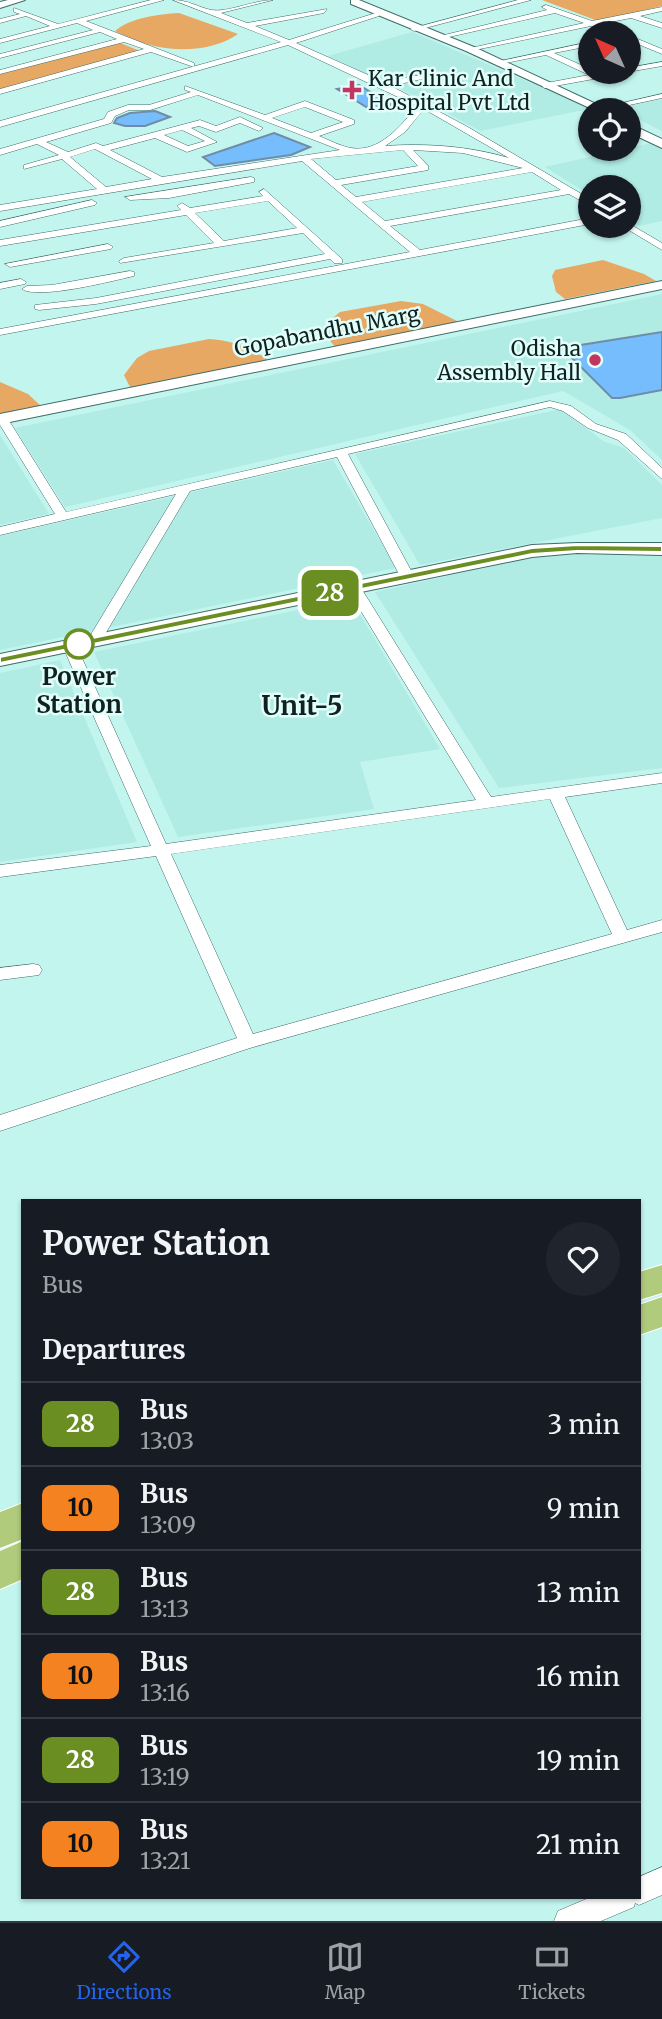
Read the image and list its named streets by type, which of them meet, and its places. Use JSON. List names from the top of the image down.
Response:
{
  "streets": {
    "street": ["Gopabandhu Marg"]
  },
  "districts": ["Unit-5"],
  "places": {
    "health": ["Kar Clinic And Hospital Pvt Ltd"],
    "other": ["Odisha Assembly Hall", "Power Station"]
  },
  "lines": ["bus line 28"],
  "north": "top left",
  "page": {
    "on_map": "28",
    "heading": [
      ["Power Station", "Bus"],
      "Departures"
    ],
    "list": [
      {
        "mark": "28",
        "name": "Bus",
        "note": "13:03",
        "value": "3 min"
      },
      {
        "mark": "10",
        "name": "Bus",
        "note": "13:09",
        "value": "9 min"
      },
      {
        "mark": "28",
        "name": "Bus",
        "note": "13:13",
        "value": "13 min"
      },
      {
        "mark": "10",
        "name": "Bus",
        "note": "13:16",
        "value": "16 min"
      },
      {
        "mark": "28",
        "name": "Bus",
        "note": "13:19",
        "value": "19 min"
      },
      {
        "mark": "10",
        "name": "Bus",
        "note": "13:21",
        "value": "21 min"
      }
    ],
    "tabs": ["Directions", "Map", "Tickets"]
  }
}
